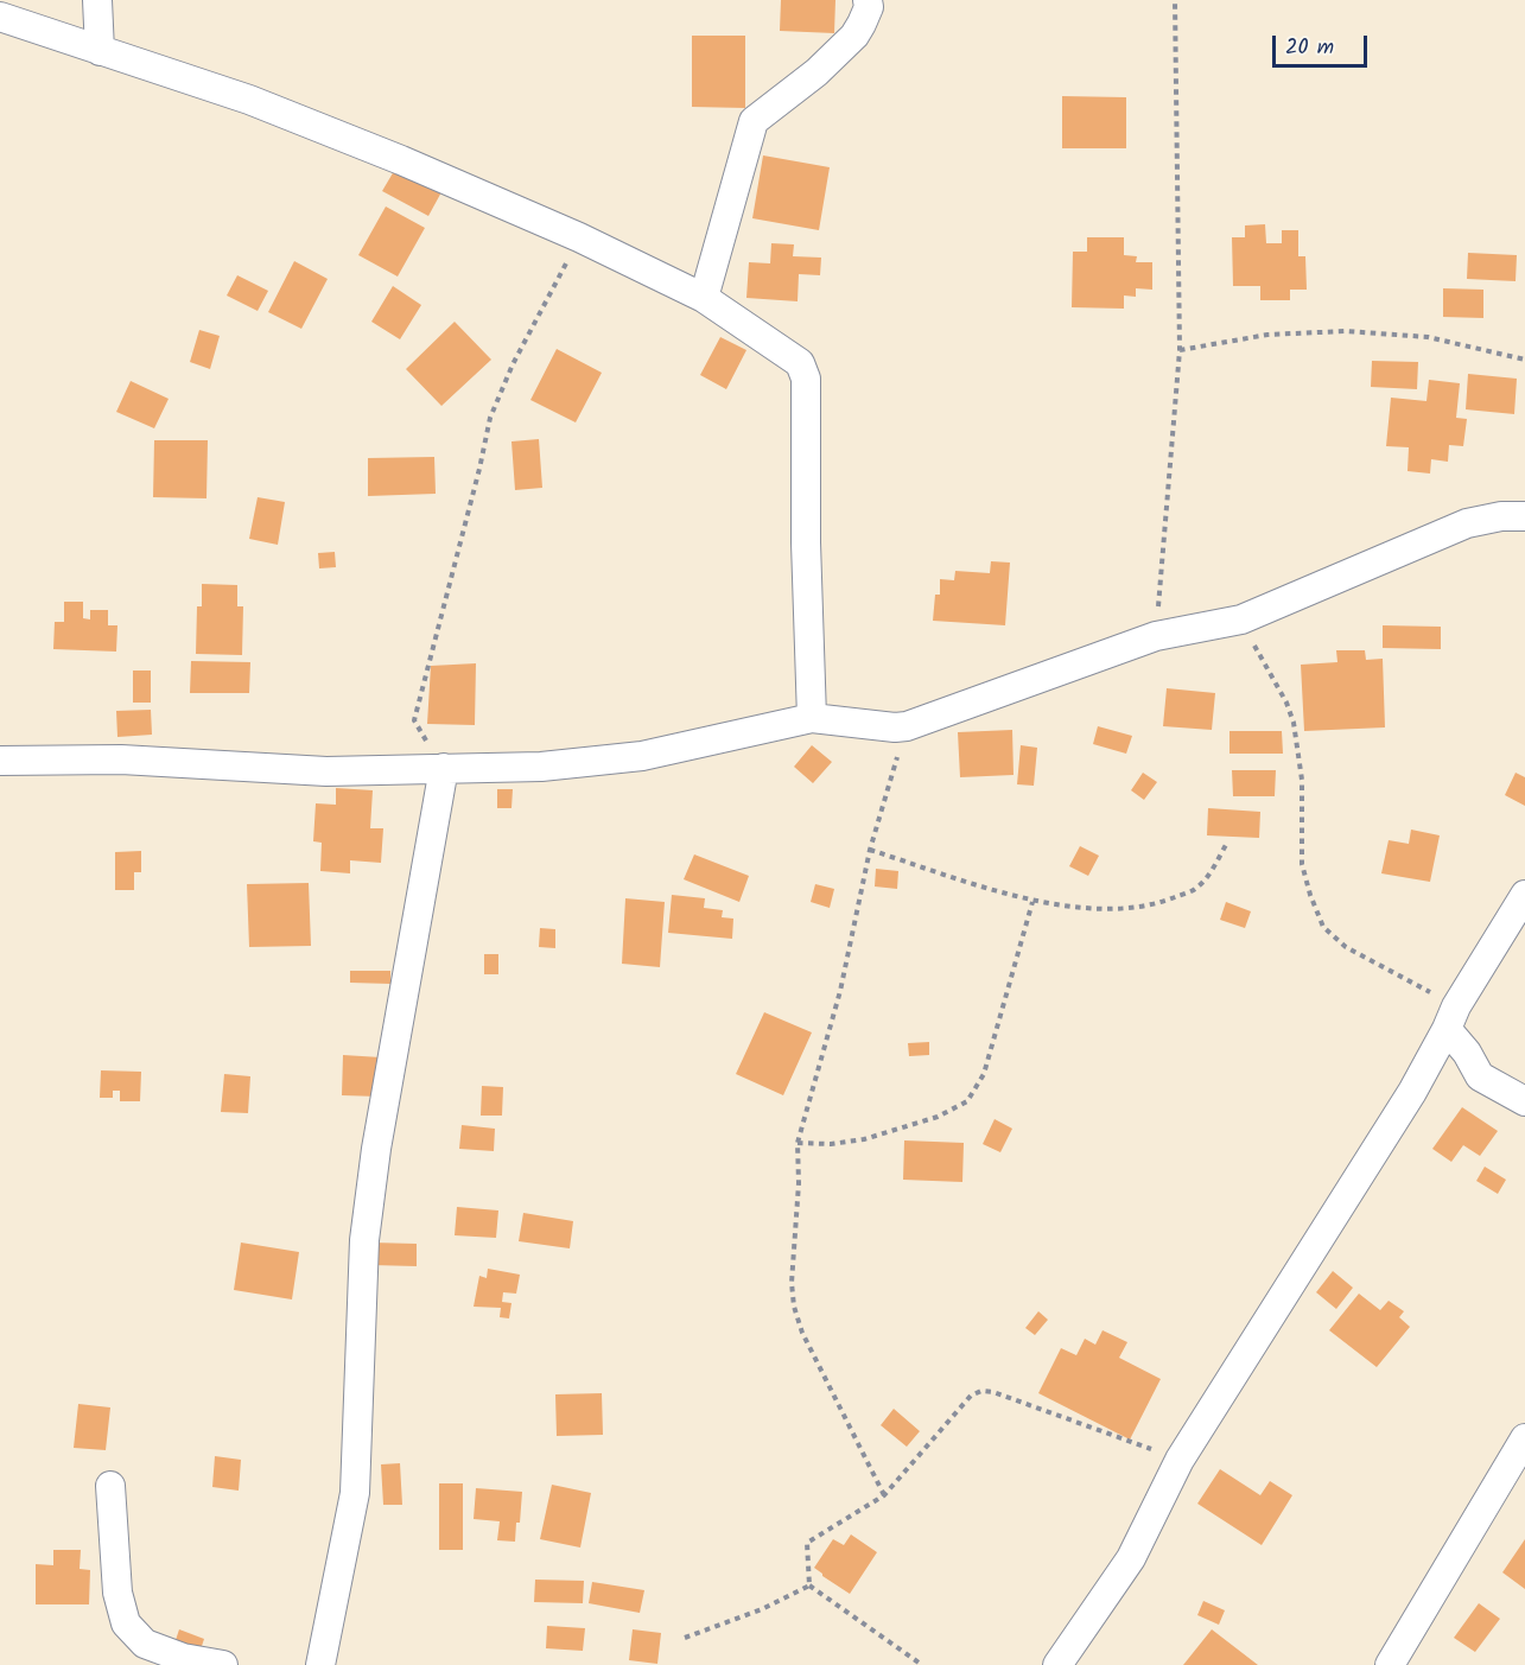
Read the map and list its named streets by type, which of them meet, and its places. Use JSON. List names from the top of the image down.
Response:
{
  "scale_bar": "20 m"
}
